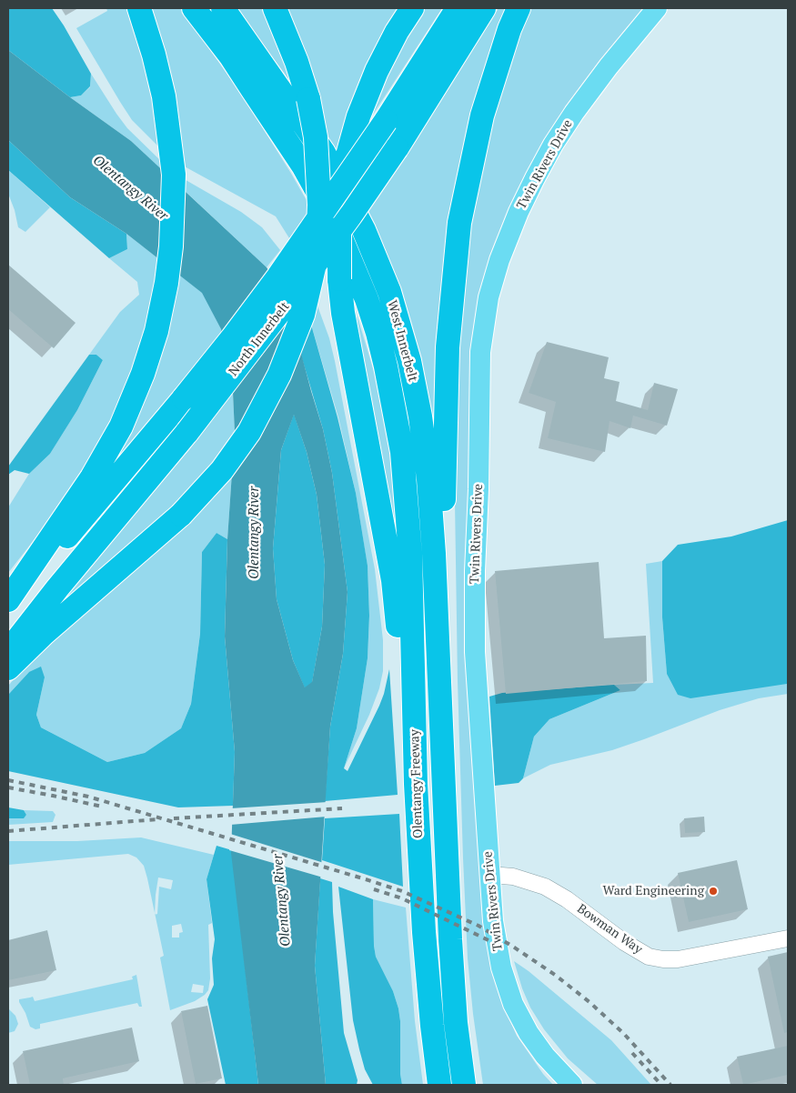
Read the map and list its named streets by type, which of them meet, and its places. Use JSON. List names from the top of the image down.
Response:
{
  "streets": {
    "highway": ["North Innerbelt", "West Innerbelt", "Olentangy Freeway"],
    "main road": ["Twin Rivers Drive"],
    "street": ["Bowman Way"]
  },
  "crossings": [
    ["Twin Rivers Drive", "Bowman Way"],
    ["West Innerbelt", "Olentangy Freeway"]
  ],
  "water": ["Olentangy River"],
  "places": ["Ward Engineering"]
}
